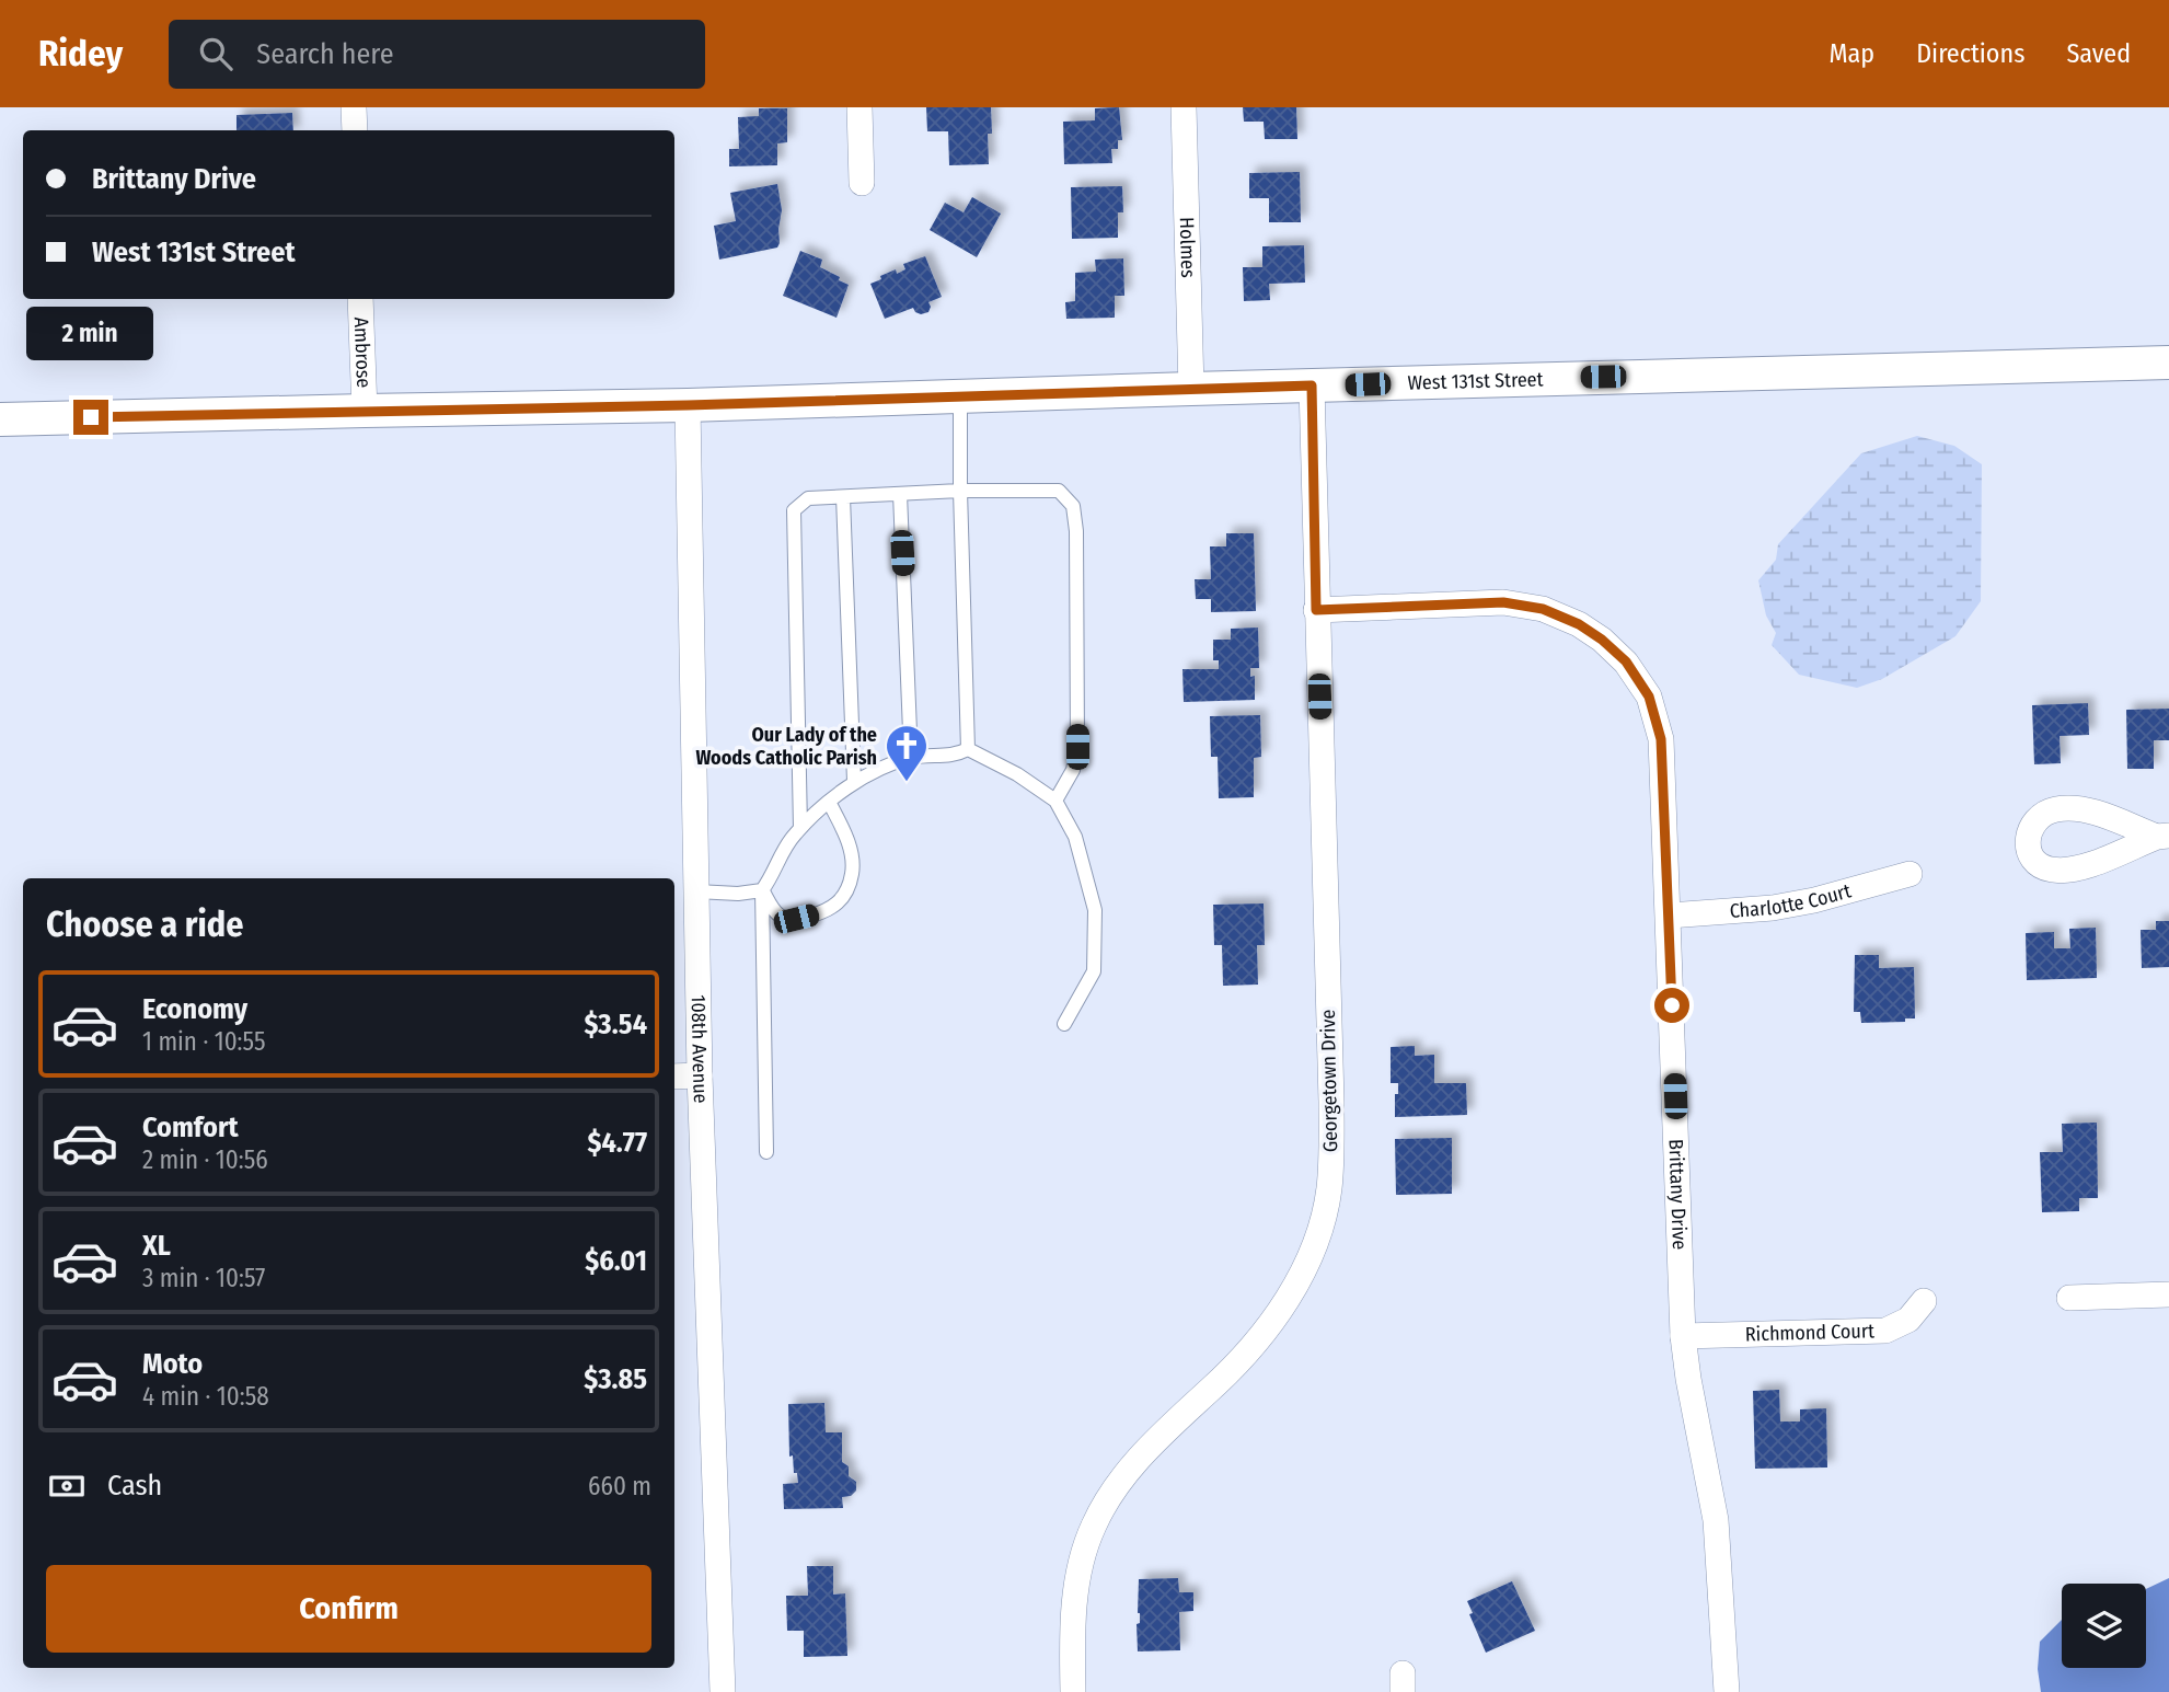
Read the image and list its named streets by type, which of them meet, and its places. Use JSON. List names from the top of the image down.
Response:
{
  "streets": {
    "street": [
      "Holmes",
      "Ambrose",
      "West 131st Street",
      "Charlotte Court",
      "108th Avenue",
      "Georgetown Drive",
      "Brittany Drive",
      "Richmond Court"
    ]
  },
  "crossings": [
    ["Holmes", "West 131st Street"],
    ["Ambrose", "West 131st Street"],
    ["West 131st Street", "108th Avenue"],
    ["West 131st Street", "Georgetown Drive"],
    ["Charlotte Court", "Brittany Drive"],
    ["Georgetown Drive", "Brittany Drive"],
    ["Brittany Drive", "Richmond Court"]
  ],
  "places": {
    "church": ["Our Lady of the Woods Catholic Parish"]
  },
  "page": {
    "header": "Ridey",
    "search": "Search here",
    "nav": ["Map", "Directions", "Saved"],
    "banner": ["Brittany Drive", "West 131st Street"],
    "bubble": "2 min",
    "heading": "Choose a ride",
    "list": [
      {
        "name": "Economy",
        "note": "1 min · 10:55",
        "value": "$3.54"
      },
      {
        "name": "Comfort",
        "note": "2 min · 10:56",
        "value": "$4.77"
      },
      {
        "name": "XL",
        "note": "3 min · 10:57",
        "value": "$6.01"
      },
      {
        "name": "Moto",
        "note": "4 min · 10:58",
        "value": "$3.85"
      }
    ],
    "pay": ["Cash", "660 m"],
    "buttons": "Confirm"
  }
}
